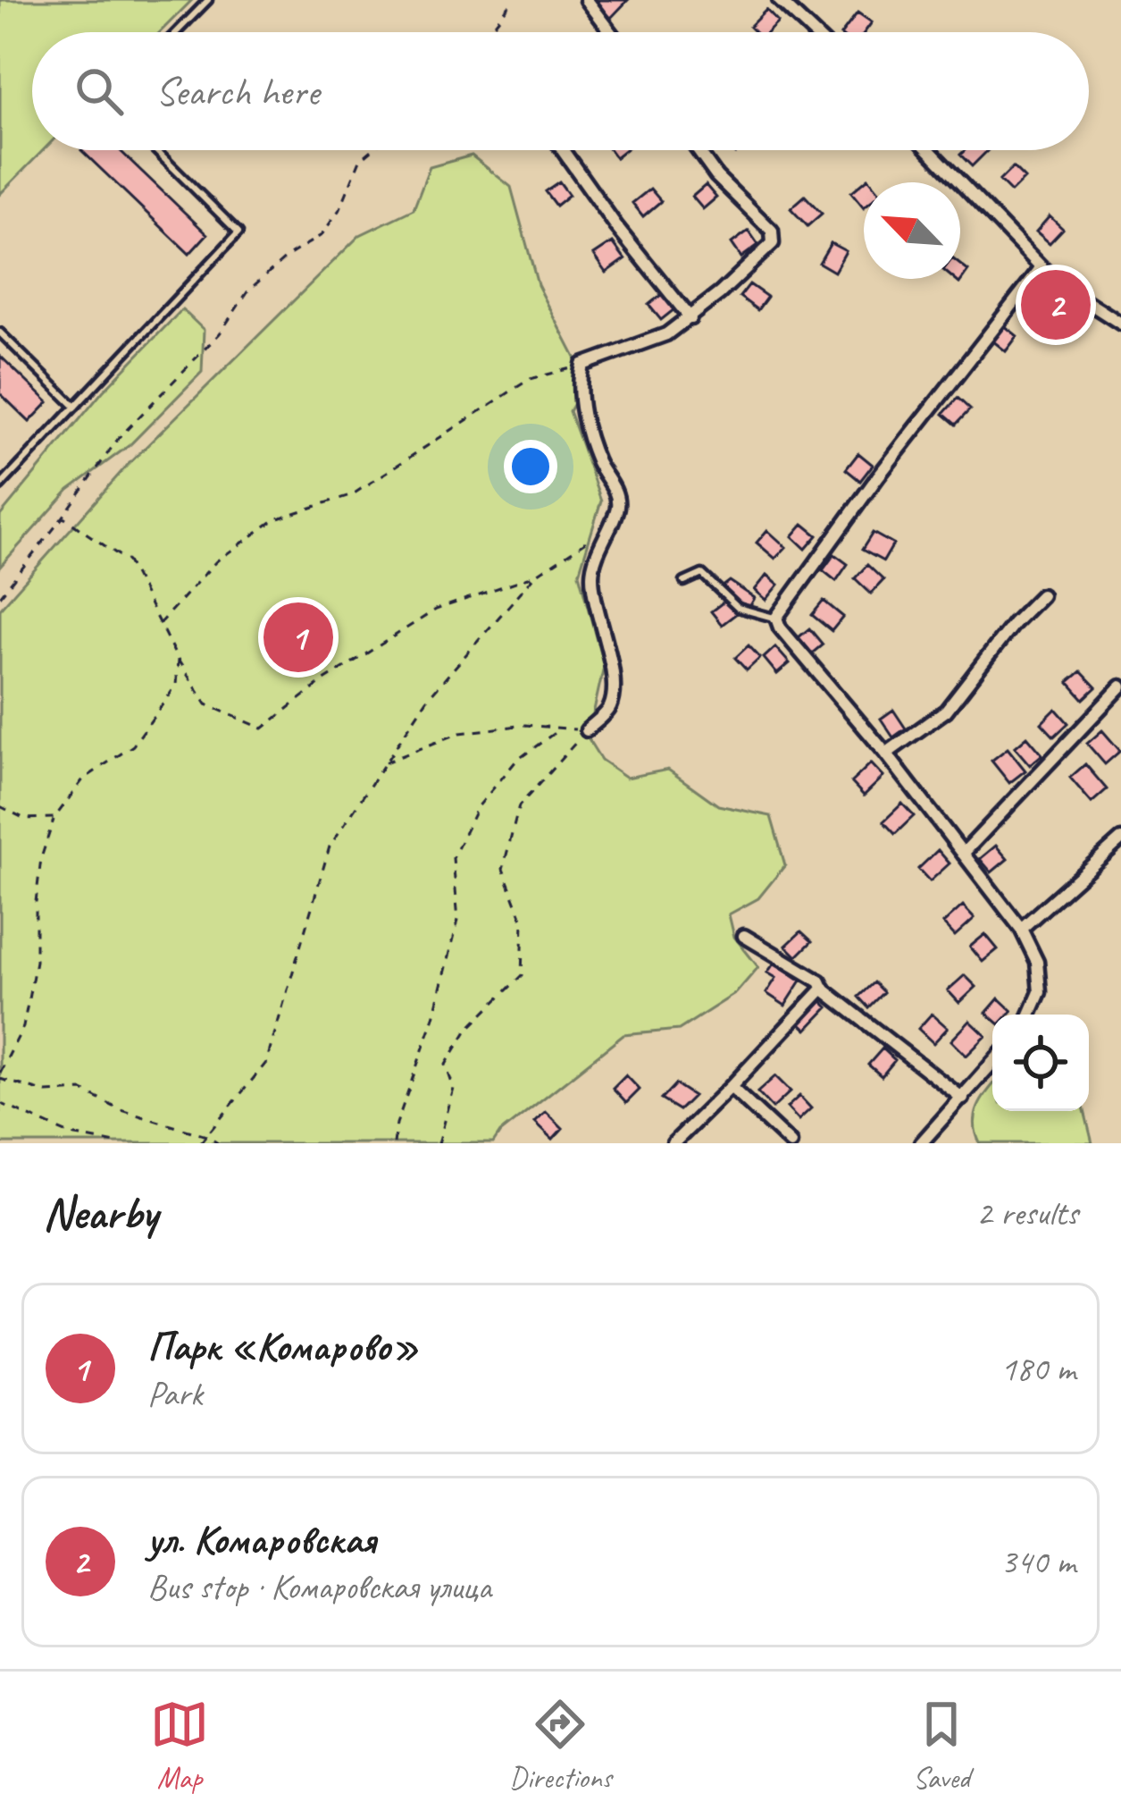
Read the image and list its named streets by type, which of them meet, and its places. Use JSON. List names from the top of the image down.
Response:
{
  "north": "top left",
  "page": {
    "search": "Search here",
    "pins": ["2", "1"],
    "heading": ["Nearby", "2 results"],
    "list": [
      {
        "mark": "1",
        "name": "Парк «Комарово»",
        "note": "Park",
        "value": "180 m"
      },
      {
        "mark": "2",
        "name": "ул. Комаровская",
        "note": "Bus stop · Комаровская улица",
        "value": "340 m"
      }
    ],
    "nav": ["Map", "Directions", "Saved"]
  }
}
